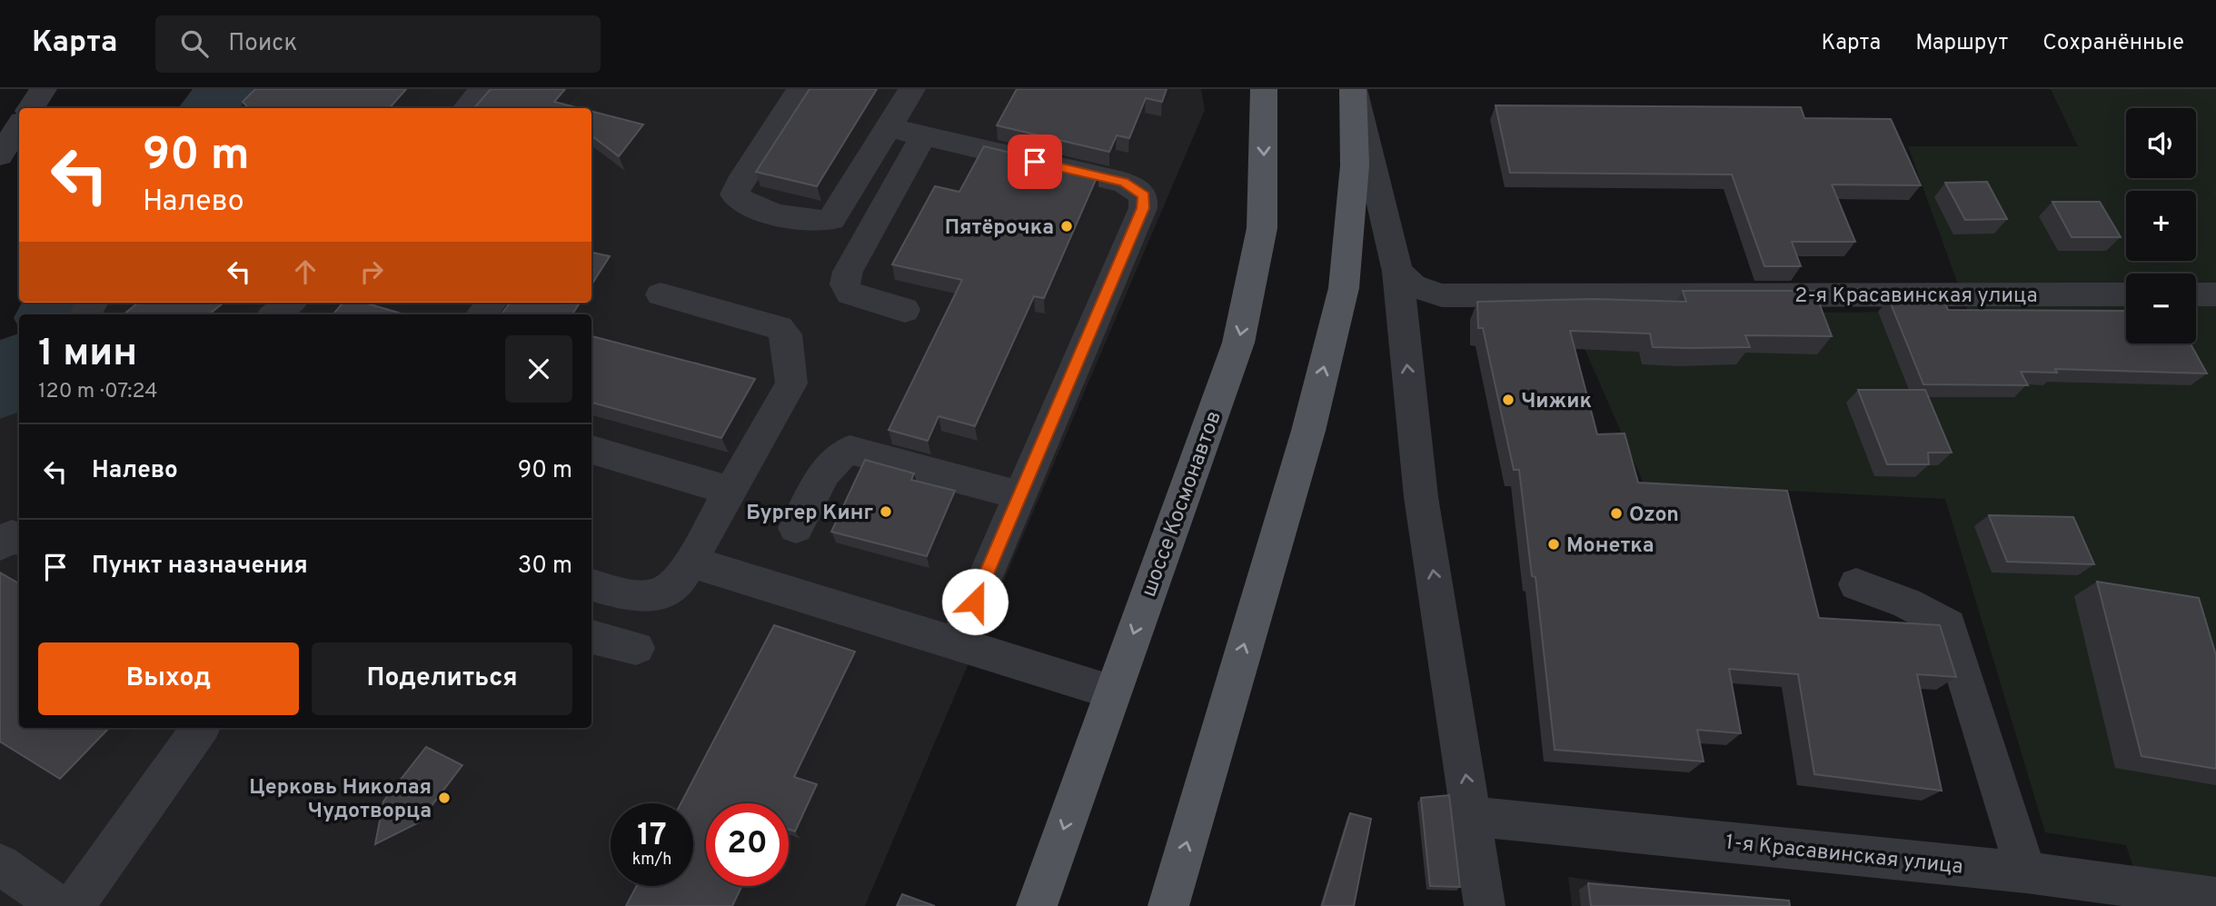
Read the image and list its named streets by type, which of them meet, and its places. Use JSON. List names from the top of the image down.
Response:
{
  "streets": {
    "main road": ["шоссе Космонавтов"],
    "street": ["2-я Красавинская улица", "1-я Красавинская улица"]
  },
  "places": [
    "Пятёрочка",
    "Чижик",
    "Бургер Кинг",
    "Ozon",
    "Монетка",
    "Церковь Николая Чудотворца"
  ],
  "page": {
    "header": "Карта",
    "search": "Поиск",
    "nav": ["Карта", "Маршрут", "Сохранённые"],
    "map_buttons": ["+", "−"],
    "turn": ["90 m", "Налево"],
    "heading": ["1 мин", "120 m · 07:24"],
    "list": [
      {
        "name": "Налево",
        "value": "90 m"
      },
      {
        "name": "Пункт назначения",
        "value": "30 m"
      }
    ],
    "buttons": ["Выход", "Поделиться"],
    "speed": "17 km/h",
    "limit": "20"
  }
}
